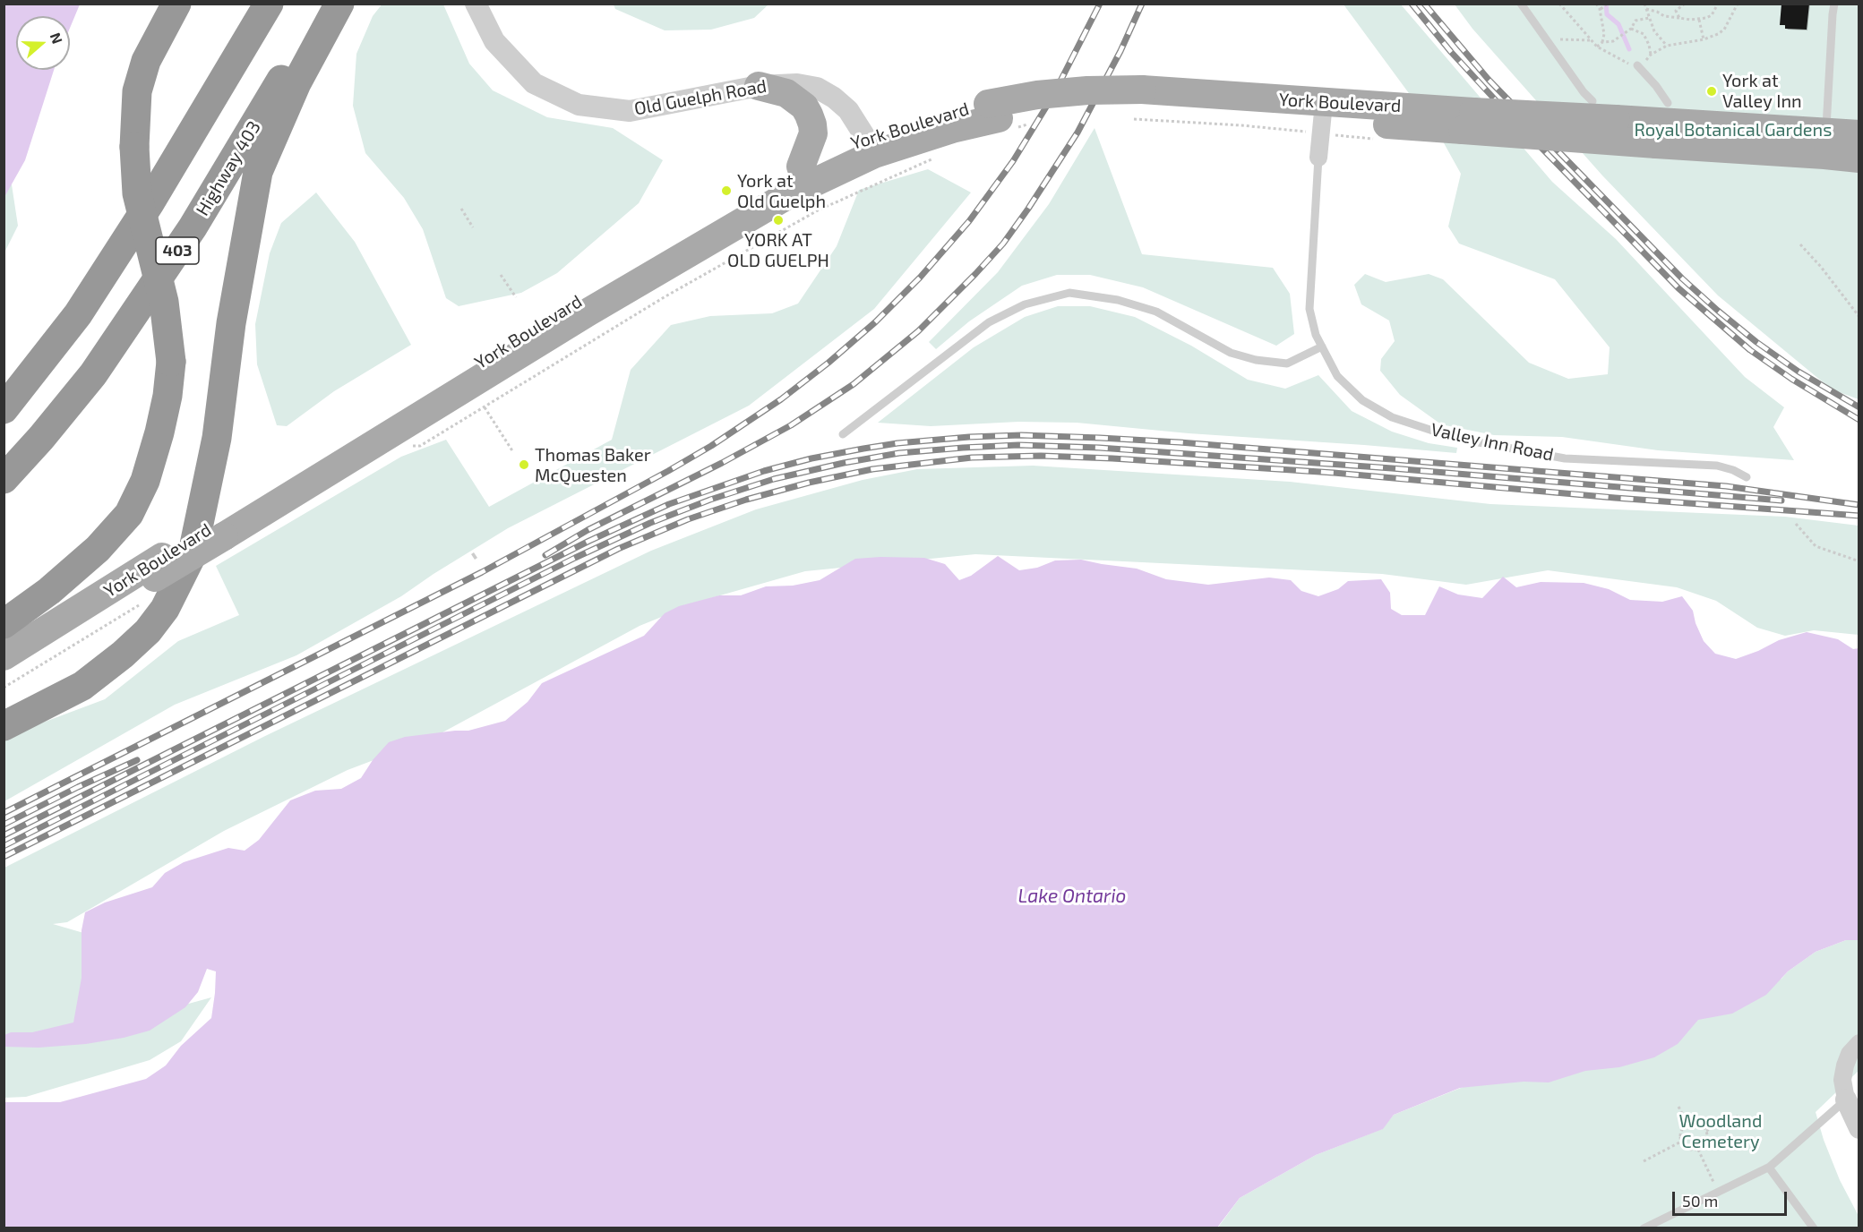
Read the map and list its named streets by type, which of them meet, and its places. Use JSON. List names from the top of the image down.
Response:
{
  "streets": {
    "highway": ["Highway 403", "403"],
    "main road": ["York Boulevard"],
    "street": ["Old Guelph Road", "Valley Inn Road"]
  },
  "crossings": [
    ["Old Guelph Road", "York Boulevard"],
    ["York Boulevard", "Valley Inn Road"]
  ],
  "water": ["Lake Ontario"],
  "parks": ["Royal Botanical Gardens", "Woodland Cemetery"],
  "places": [
    "York at Valley Inn",
    "York at Old Guelph",
    "YORK AT OLD GUELPH",
    "Thomas Baker McQuesten"
  ],
  "scale_bar": "50 m",
  "north": "right"
}
